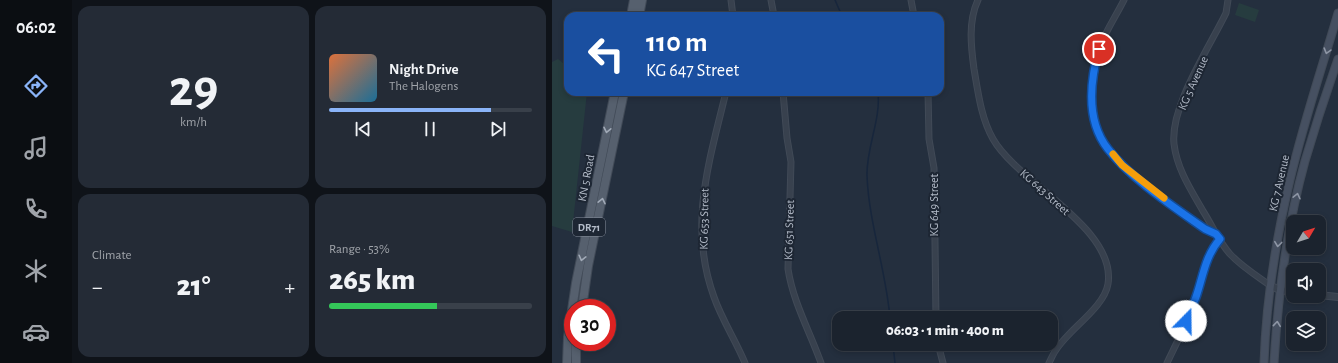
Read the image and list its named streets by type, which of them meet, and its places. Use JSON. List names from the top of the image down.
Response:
{
  "streets": {
    "main road": ["KN 5 Road", "KG 7 Avenue", "DR71"],
    "street": [
      "KG 5 Avenue",
      "KG 643 Street",
      "KG 649 Street",
      "KG 653 Street",
      "KG 651 Street"
    ]
  },
  "crossings": [
    ["KG 5 Avenue", "KG 7 Avenue"]
  ],
  "north": "top right",
  "page": {
    "tabs": "06:02",
    "tile": [
      ["29", "km/h"],
      "Climate",
      ["Range · 53%", "265 km"]
    ],
    "turn": ["110 m", "KG 647 Street"],
    "song": ["Night Drive", "The Halogens"],
    "heat": ["−", "21°", "+"],
    "limit": "30",
    "trip": "06:03 · 1 min · 400 m"
  }
}
